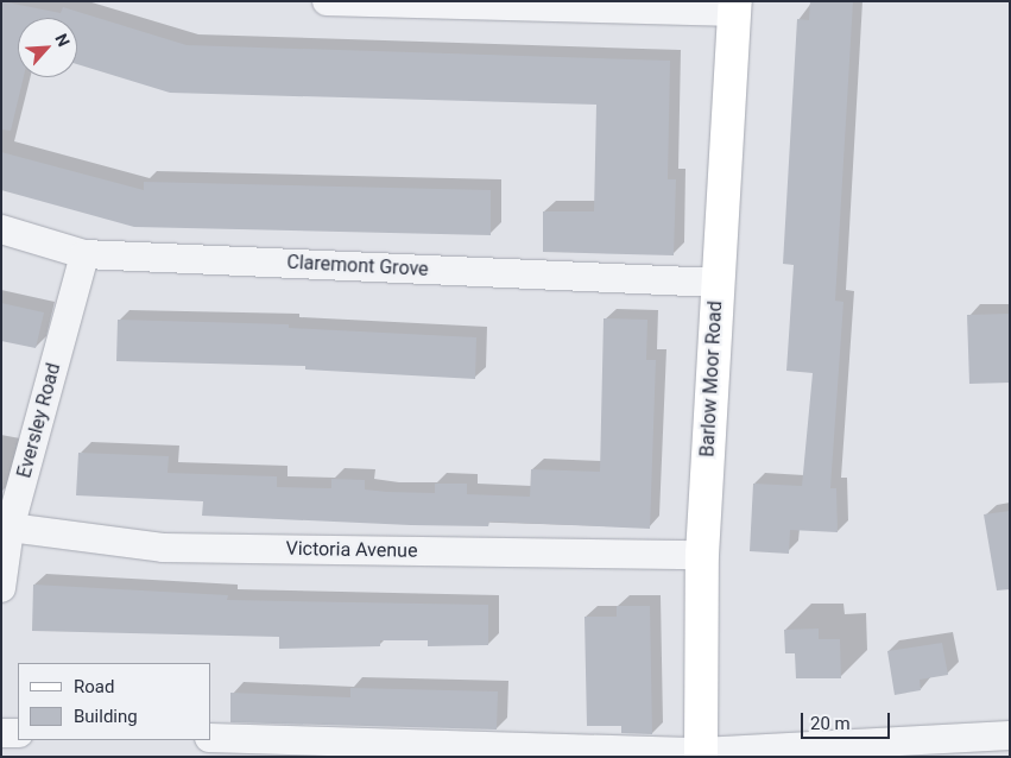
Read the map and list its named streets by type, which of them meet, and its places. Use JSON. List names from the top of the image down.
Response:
{
  "streets": {
    "main road": ["Barlow Moor Road"],
    "street": ["Claremont Grove", "Eversley Road", "Victoria Avenue"]
  },
  "crossings": [
    ["Claremont Grove", "Barlow Moor Road"],
    ["Claremont Grove", "Eversley Road"],
    ["Barlow Moor Road", "Victoria Avenue"],
    ["Eversley Road", "Victoria Avenue"]
  ],
  "legend": ["Road", "Building"],
  "scale_bar": "20 m",
  "north": "top right"
}
